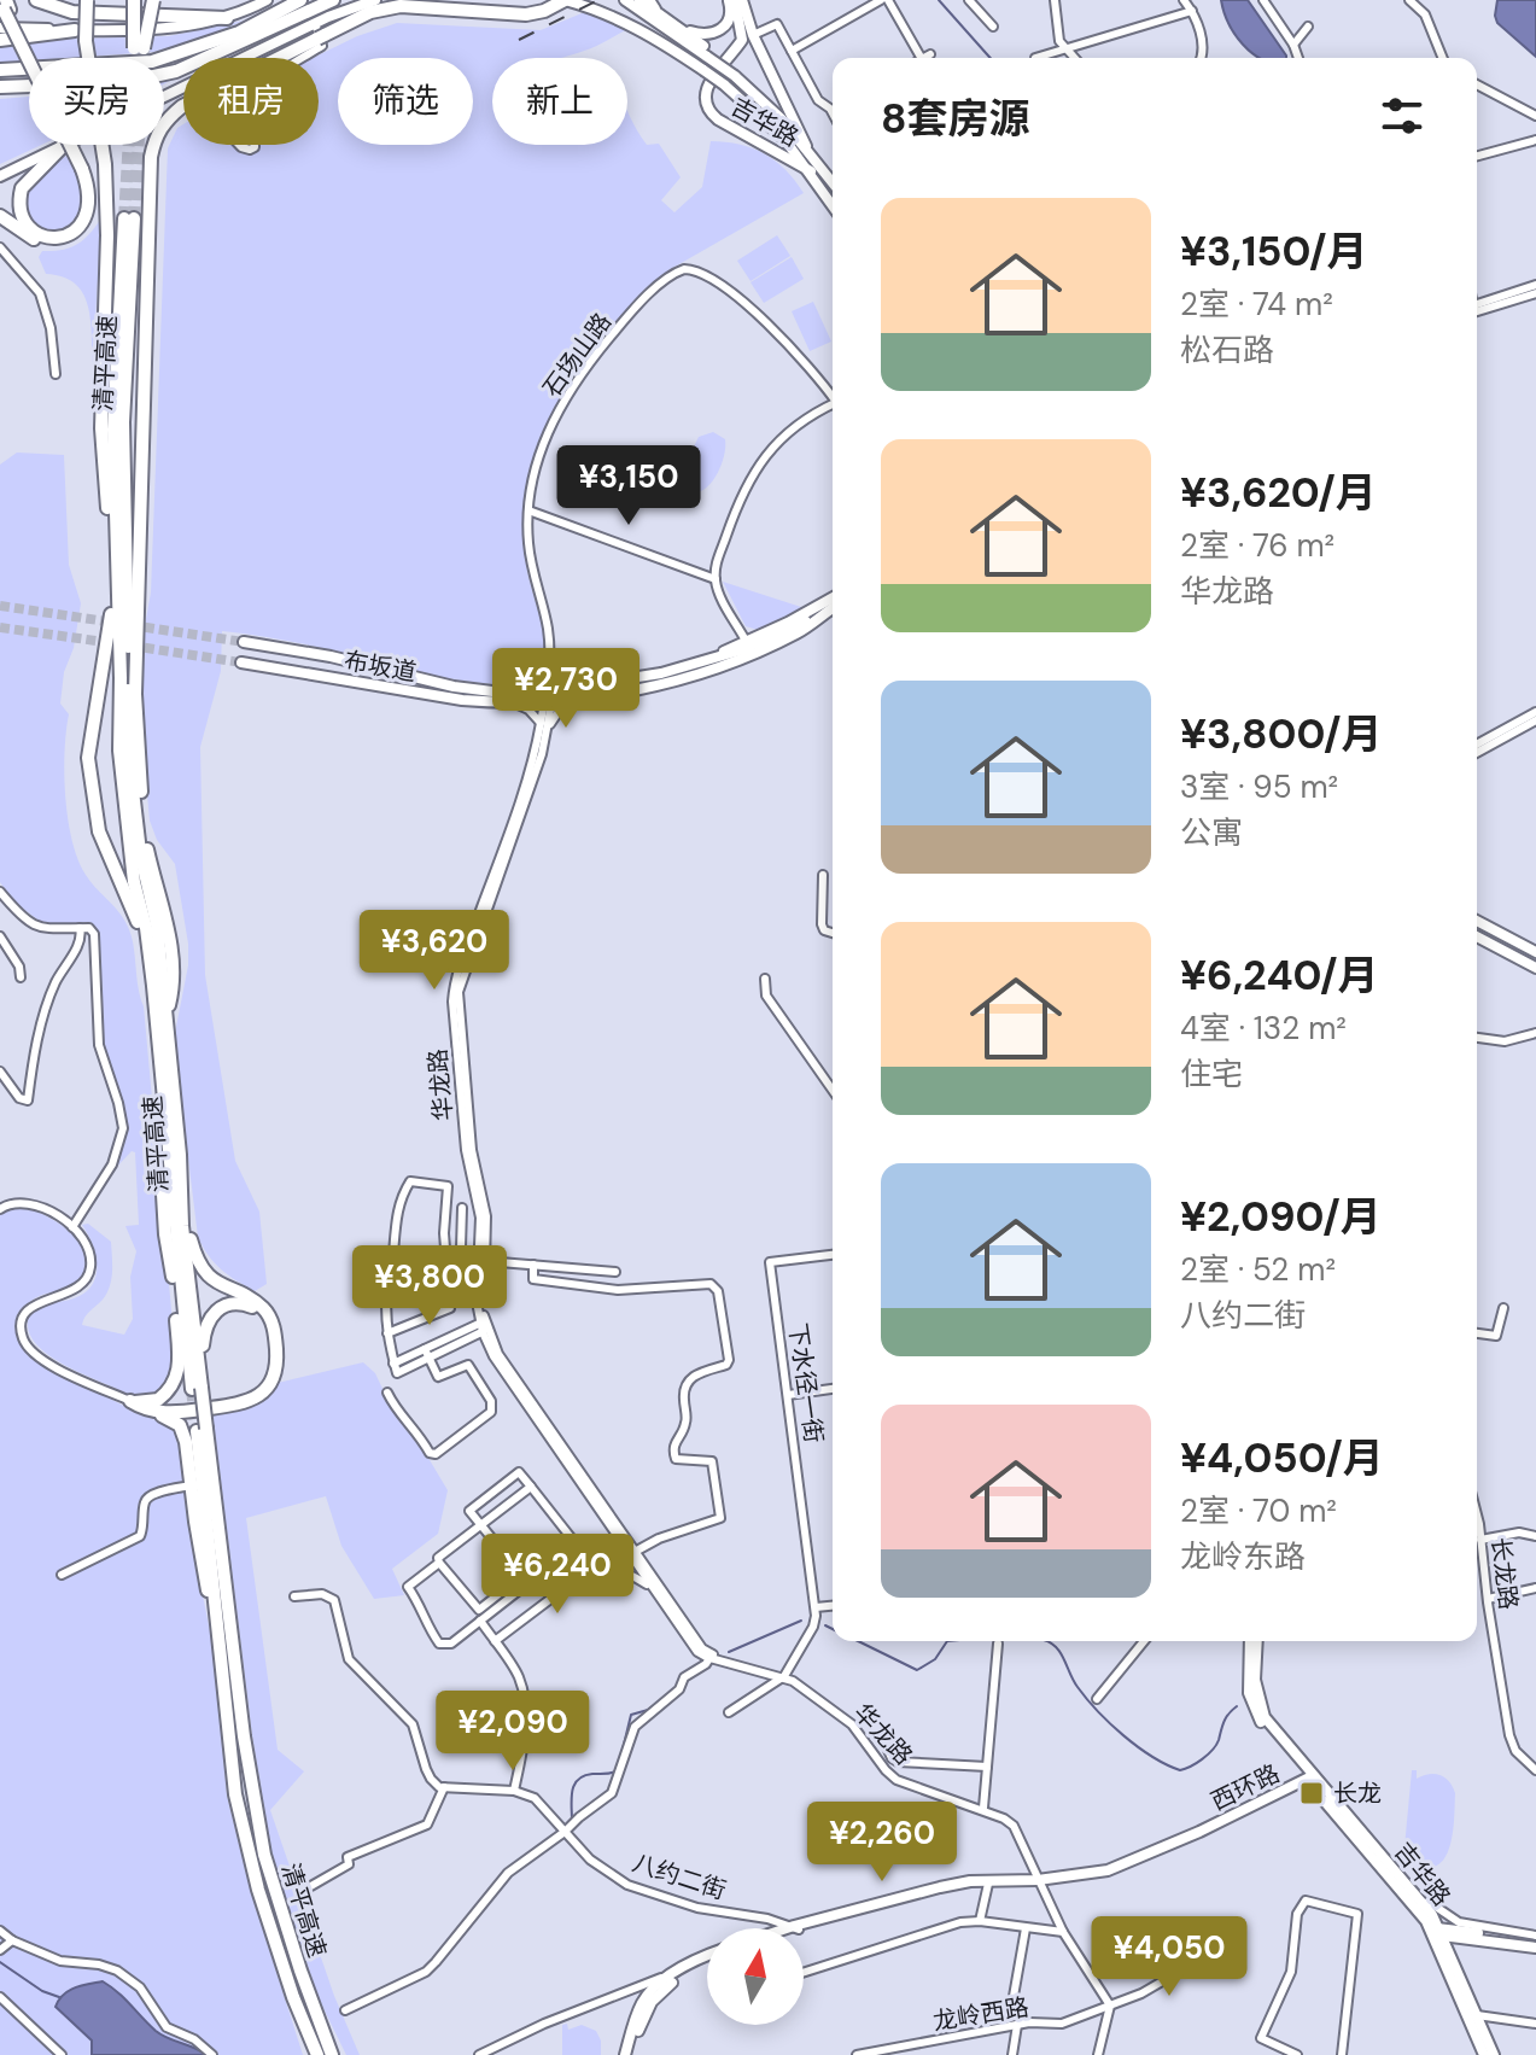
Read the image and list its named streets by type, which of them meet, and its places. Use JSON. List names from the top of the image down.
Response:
{
  "streets": {
    "highway": ["清平高速"],
    "main road": ["吉华路", "布坂道", "西环路"],
    "street": [
      "石场山路",
      "华龙路",
      "下水径一街",
      "长龙路",
      "八约二街",
      "龙岭西路"
    ]
  },
  "crossings": [
    ["吉华路", "西环路"],
    ["石场山路", "布坂道"],
    ["石场山路", "华龙路"],
    ["华龙路", "下水径一街"],
    ["华龙路", "西环路"],
    ["华龙路", "龙岭西路"],
    ["西环路", "八约二街"]
  ],
  "places": {
    "transit": ["长龙"]
  },
  "north": "top",
  "page": {
    "chip": [
      "买房",
      "租房",
      "筛选",
      "新上"
    ],
    "heading": "8套房源",
    "list": [
      {
        "name": "¥3,150/月",
        "note": "2室 · 74 m² · 松石路"
      },
      {
        "name": "¥3,620/月",
        "note": "2室 · 76 m² · 华龙路"
      },
      {
        "name": "¥3,800/月",
        "note": "3室 · 95 m² · 公寓"
      },
      {
        "name": "¥6,240/月",
        "note": "4室 · 132 m² · 住宅"
      },
      {
        "name": "¥2,090/月",
        "note": "2室 · 52 m² · 八约二街"
      },
      {
        "name": "¥4,050/月",
        "note": "2室 · 70 m² · 龙岭东路"
      }
    ],
    "price": [
      "¥3,150",
      "¥2,730",
      "¥3,620",
      "¥3,800",
      "¥6,240",
      "¥2,090",
      "¥2,260",
      "¥4,050"
    ]
  }
}
